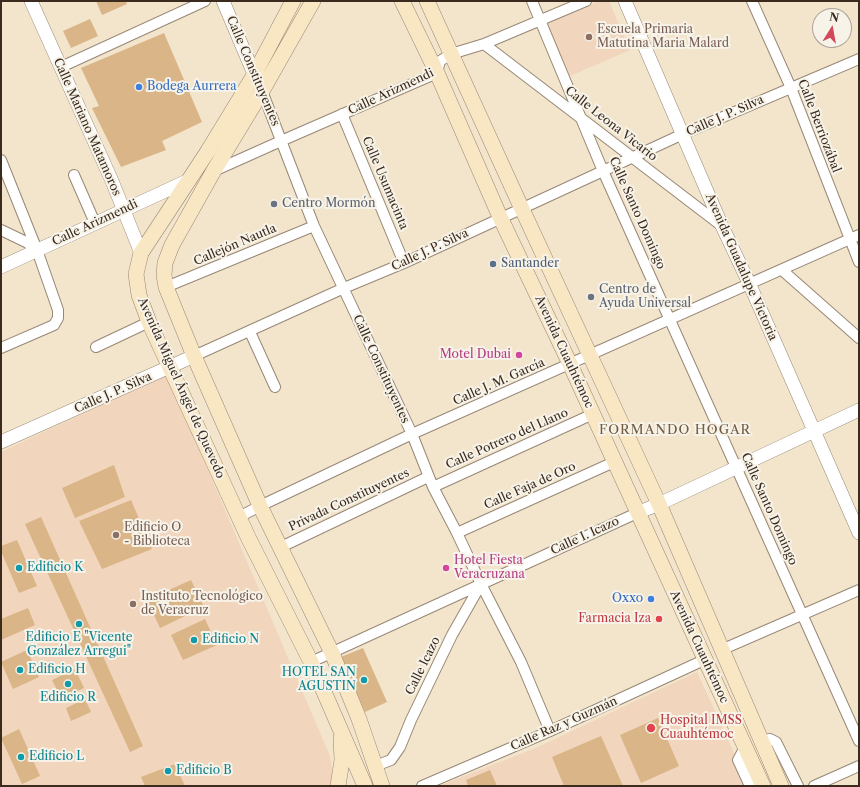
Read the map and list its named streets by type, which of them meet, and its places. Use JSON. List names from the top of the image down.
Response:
{
  "streets": {
    "main road": ["Avenida Cuauhtémoc", "Avenida Miguel Ángel de Quevedo"],
    "street": [
      "Calle Constituyentes",
      "Calle Arizmendi",
      "Calle J. P. Silva",
      "Calle Leona Vicario",
      "Calle Berriozábal",
      "Calle Mariano Matamoros",
      "Calle Usumacinta",
      "Calle Santo Domingo",
      "Callejón Nautla",
      "Avenida Guadalupe Victoria",
      "Calle J. M. García",
      "Calle Potrero del Llano",
      "Calle Faja de Oro",
      "Privada Constituyentes",
      "Calle I. Icazo",
      "Calle Icazo",
      "Calle Raz y Guzmán"
    ]
  },
  "crossings": [
    ["Calle Constituyentes", "Calle Arizmendi"],
    ["Calle Constituyentes", "Calle J. P. Silva"],
    ["Calle Constituyentes", "Callejón Nautla"],
    ["Calle Constituyentes", "Calle J. M. García"],
    ["Calle Constituyentes", "Avenida Miguel Ángel de Quevedo"],
    ["Calle Constituyentes", "Calle Potrero del Llano"],
    ["Calle Constituyentes", "Calle Faja de Oro"],
    ["Calle Constituyentes", "Privada Constituyentes"],
    ["Calle Constituyentes", "Calle I. Icazo"],
    ["Calle Constituyentes", "Calle Icazo"],
    ["Calle Constituyentes", "Calle Raz y Guzmán"],
    ["Calle Arizmendi", "Calle Mariano Matamoros"],
    ["Calle Arizmendi", "Calle Usumacinta"],
    ["Calle Arizmendi", "Avenida Cuauhtémoc"],
    ["Calle Arizmendi", "Avenida Miguel Ángel de Quevedo"],
    ["Calle J. P. Silva", "Calle Leona Vicario"],
    ["Calle J. P. Silva", "Calle Berriozábal"],
    ["Calle J. P. Silva", "Calle Usumacinta"],
    ["Calle J. P. Silva", "Calle Santo Domingo"],
    ["Calle J. P. Silva", "Avenida Guadalupe Victoria"],
    ["Calle J. P. Silva", "Avenida Cuauhtémoc"],
    ["Calle J. P. Silva", "Avenida Miguel Ángel de Quevedo"],
    ["Calle Leona Vicario", "Calle Santo Domingo"],
    ["Calle Leona Vicario", "Avenida Guadalupe Victoria"],
    ["Calle Berriozábal", "Calle J. M. García"],
    ["Calle Mariano Matamoros", "Avenida Miguel Ángel de Quevedo"],
    ["Calle Santo Domingo", "Calle J. M. García"],
    ["Calle Santo Domingo", "Calle I. Icazo"],
    ["Callejón Nautla", "Avenida Miguel Ángel de Quevedo"],
    ["Avenida Guadalupe Victoria", "Calle J. M. García"],
    ["Avenida Guadalupe Victoria", "Calle I. Icazo"],
    ["Avenida Cuauhtémoc", "Calle J. M. García"],
    ["Avenida Cuauhtémoc", "Calle Potrero del Llano"],
    ["Avenida Cuauhtémoc", "Calle Faja de Oro"],
    ["Avenida Cuauhtémoc", "Calle I. Icazo"],
    ["Avenida Cuauhtémoc", "Calle Raz y Guzmán"],
    ["Calle J. M. García", "Avenida Miguel Ángel de Quevedo"],
    ["Avenida Miguel Ángel de Quevedo", "Privada Constituyentes"],
    ["Avenida Miguel Ángel de Quevedo", "Calle I. Icazo"],
    ["Avenida Miguel Ángel de Quevedo", "Calle Icazo"],
    ["Calle I. Icazo", "Calle Icazo"]
  ],
  "districts": ["FORMANDO HOGAR"],
  "places": [
    "Escuela Primaria Matutina Maria Malard",
    "Bodega Aurrera",
    "Centro Mormón",
    "Santander",
    "Centro de Ayuda Universal",
    "Motel Dubai",
    "Edificio O - Biblioteca",
    "Edificio K",
    "Hotel Fiesta Veracruzana",
    "Oxxo",
    "Instituto Tecnológico de Veracruz",
    "Farmacia Iza",
    "Edificio E \"Vicente González Arregui\"",
    "Edificio N",
    "Edificio H",
    "HOTEL SAN AGUSTIN",
    "Edificio R",
    "Hospital IMSS Cuauhtémoc",
    "Edificio L",
    "Edificio B"
  ],
  "north": "top"
}
